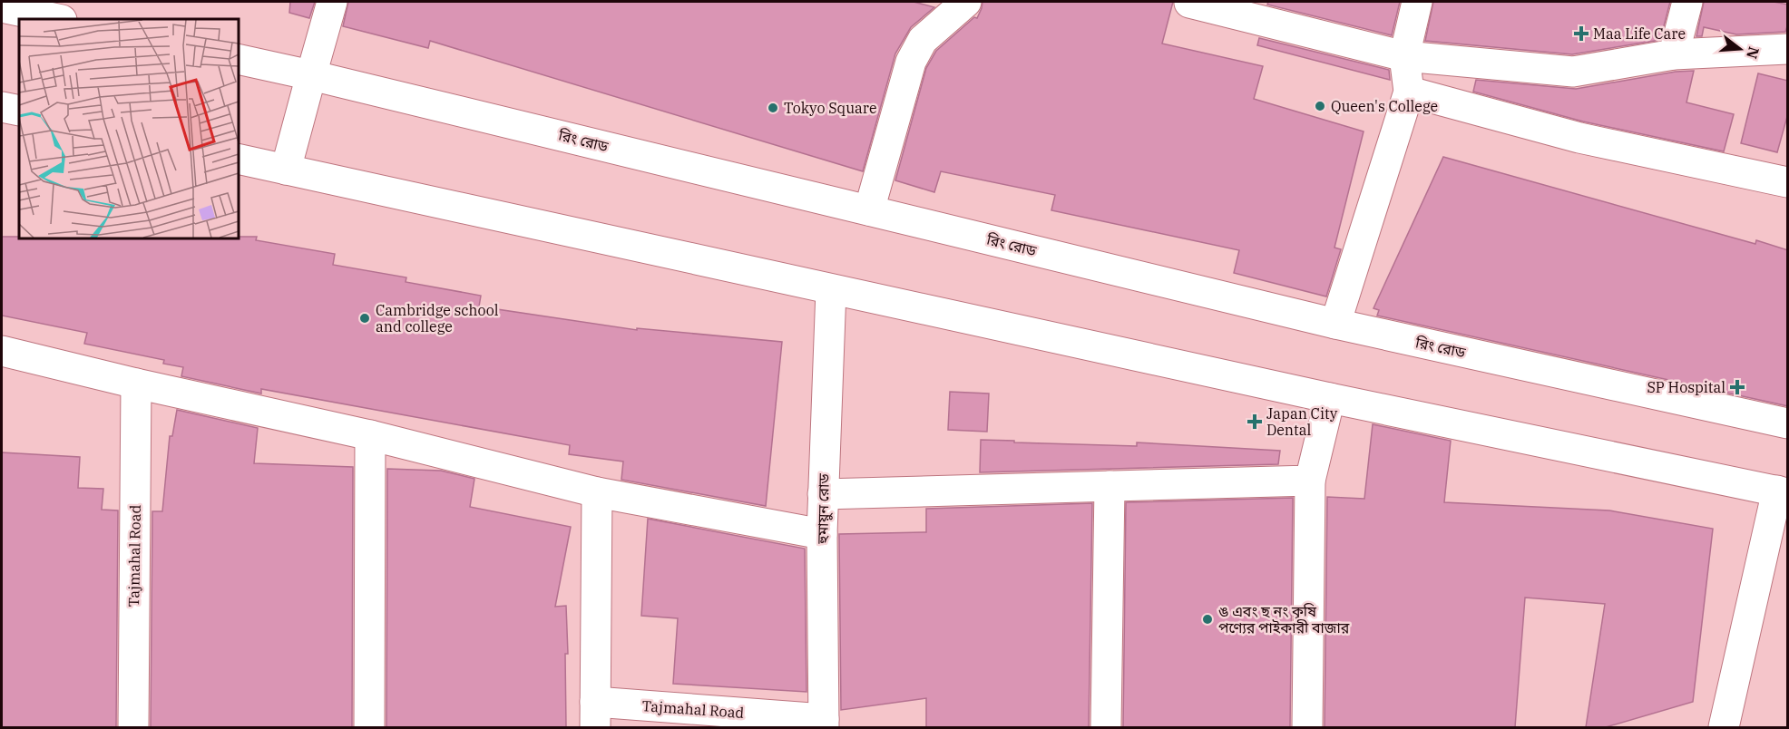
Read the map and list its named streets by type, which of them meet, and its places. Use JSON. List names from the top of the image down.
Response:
{
  "streets": {
    "street": ["রিং রোড", "হুমায়ুন রোড", "Tajmahal Road"]
  },
  "crossings": [
    ["হুমায়ুন রোড", "Tajmahal Road"]
  ],
  "places": {
    "health": ["Maa Life Care", "SP Hospital", "Japan City Dental"],
    "other": [
      "Queen's College",
      "Tokyo Square",
      "Cambridge school and college",
      "ঙ এবং ছ নং কৃষি পণ্যের পাইকারী বাজার"
    ]
  },
  "north": "right"
}
